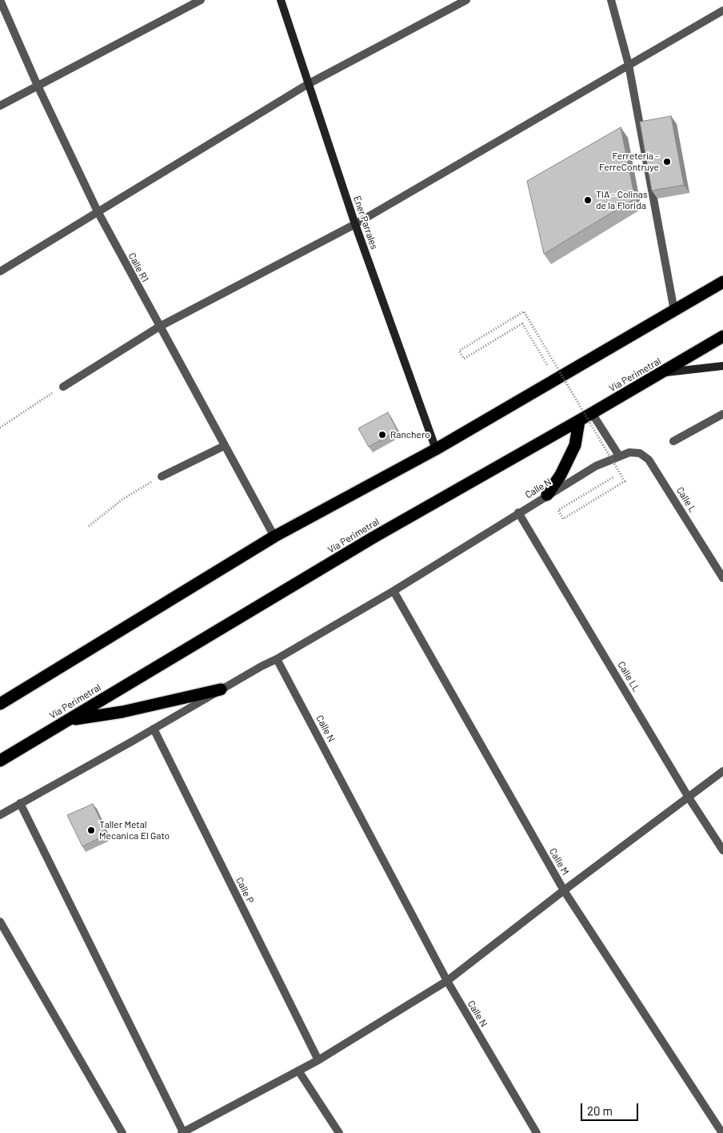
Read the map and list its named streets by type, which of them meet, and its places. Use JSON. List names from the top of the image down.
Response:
{
  "streets": {
    "highway": ["Vía Perimetral"],
    "street": [
      "Ener Parrales",
      "Calle R1",
      "Calle N",
      "Calle L",
      "Calle LL",
      "Calle M",
      "Calle P"
    ]
  },
  "crossings": [
    ["Calle N", "Calle L"],
    ["Calle N", "Calle LL"],
    ["Calle N", "Calle M"]
  ],
  "places": [
    "Ferretería - FerreContruye",
    "TIA - Colinas de la Florida",
    "Ranchero",
    "Taller Metal Mecanica El Gato"
  ],
  "scale_bar": "20 m"
}
